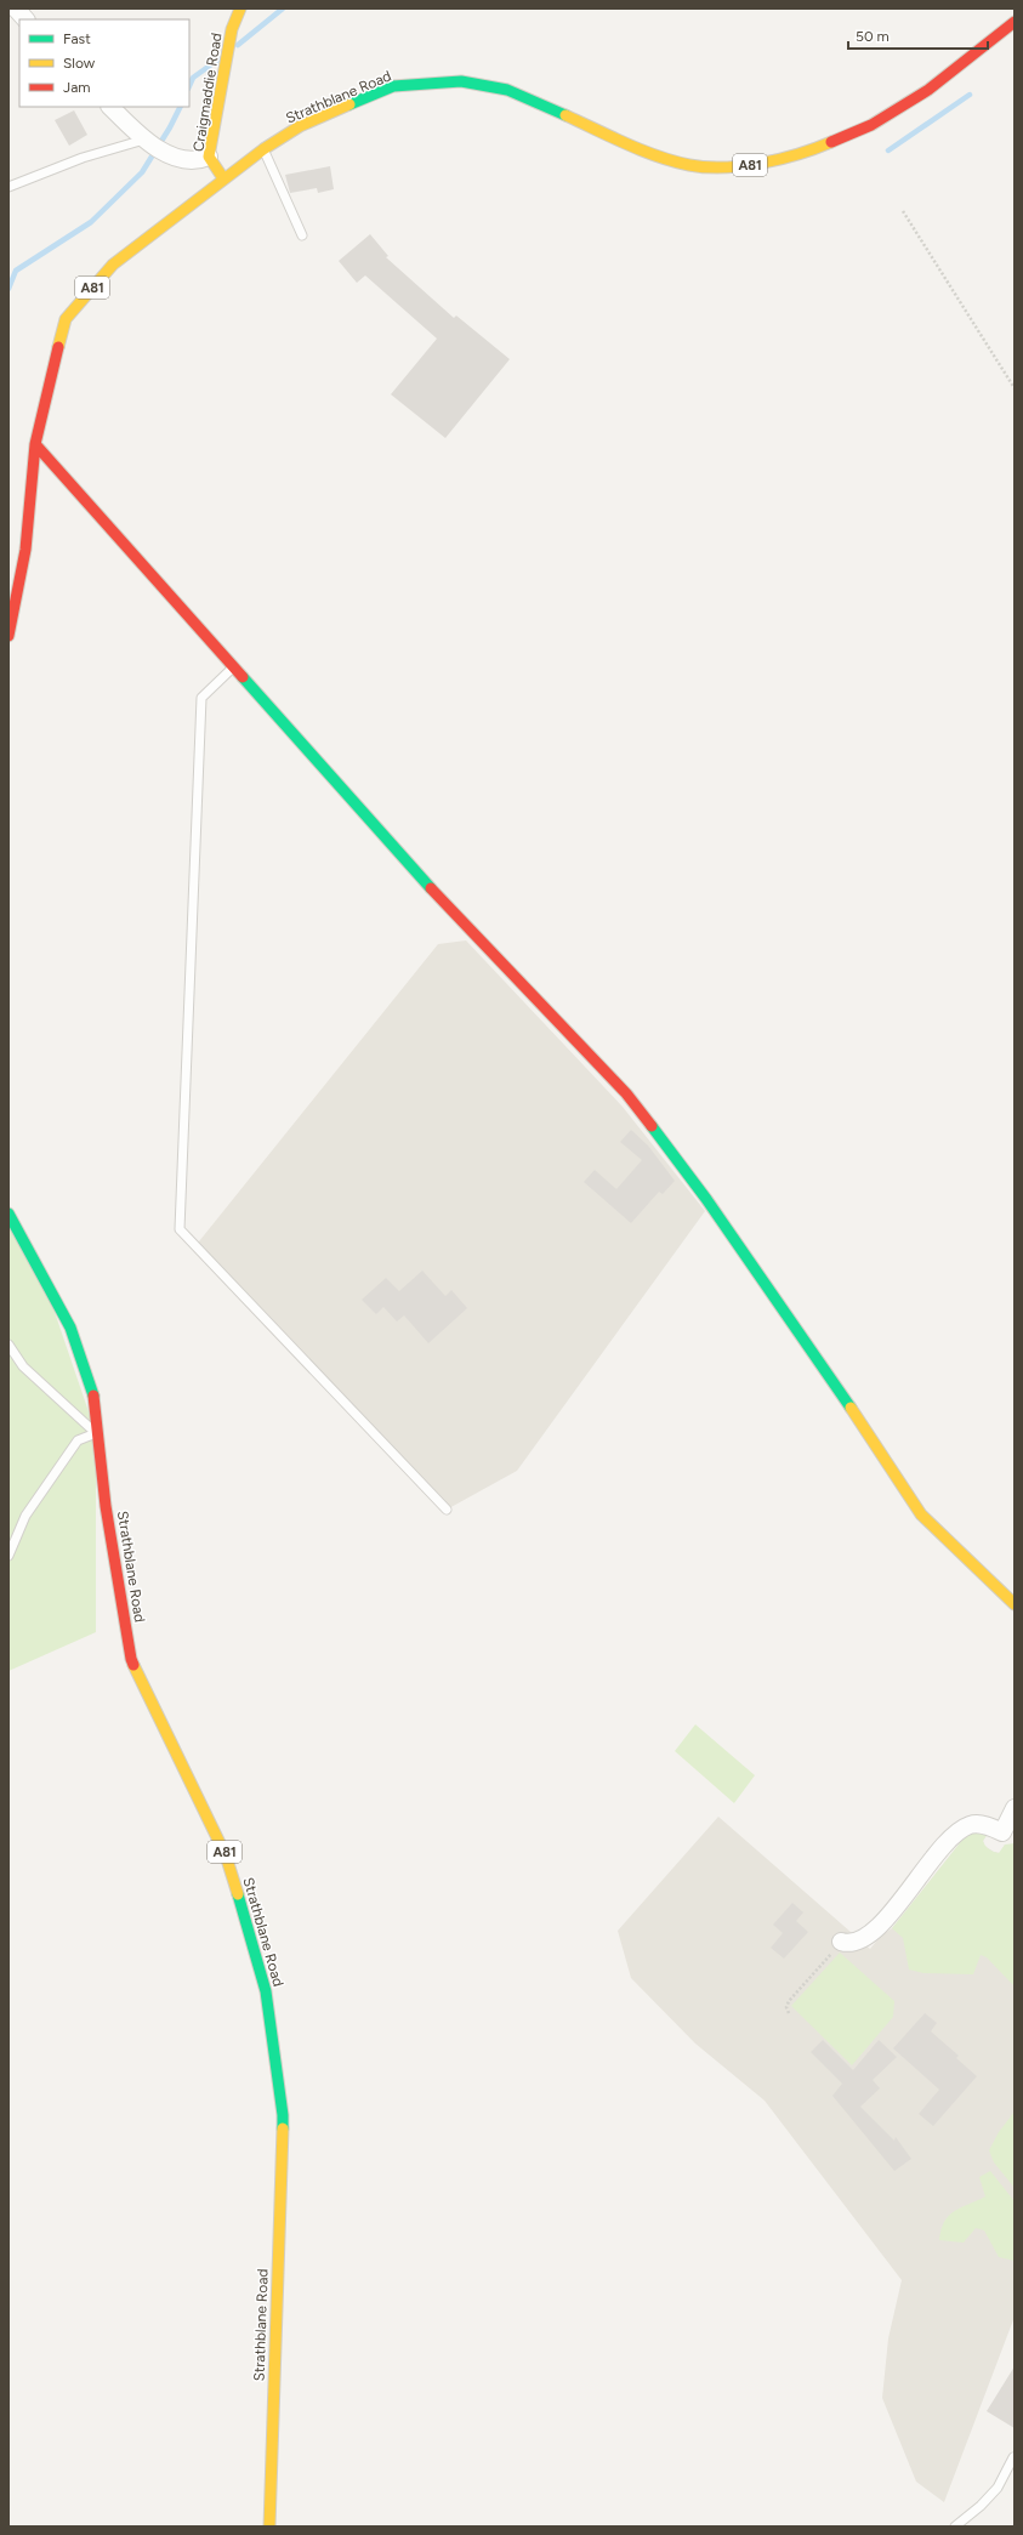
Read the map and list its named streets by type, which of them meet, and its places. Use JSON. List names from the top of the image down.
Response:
{
  "streets": {
    "main road": ["Craigmaddie Road", "Strathblane Road", "A81"]
  },
  "crossings": [
    ["Craigmaddie Road", "Strathblane Road"]
  ],
  "legend": ["Fast", "Slow", "Jam"],
  "scale_bar": "50 m"
}
